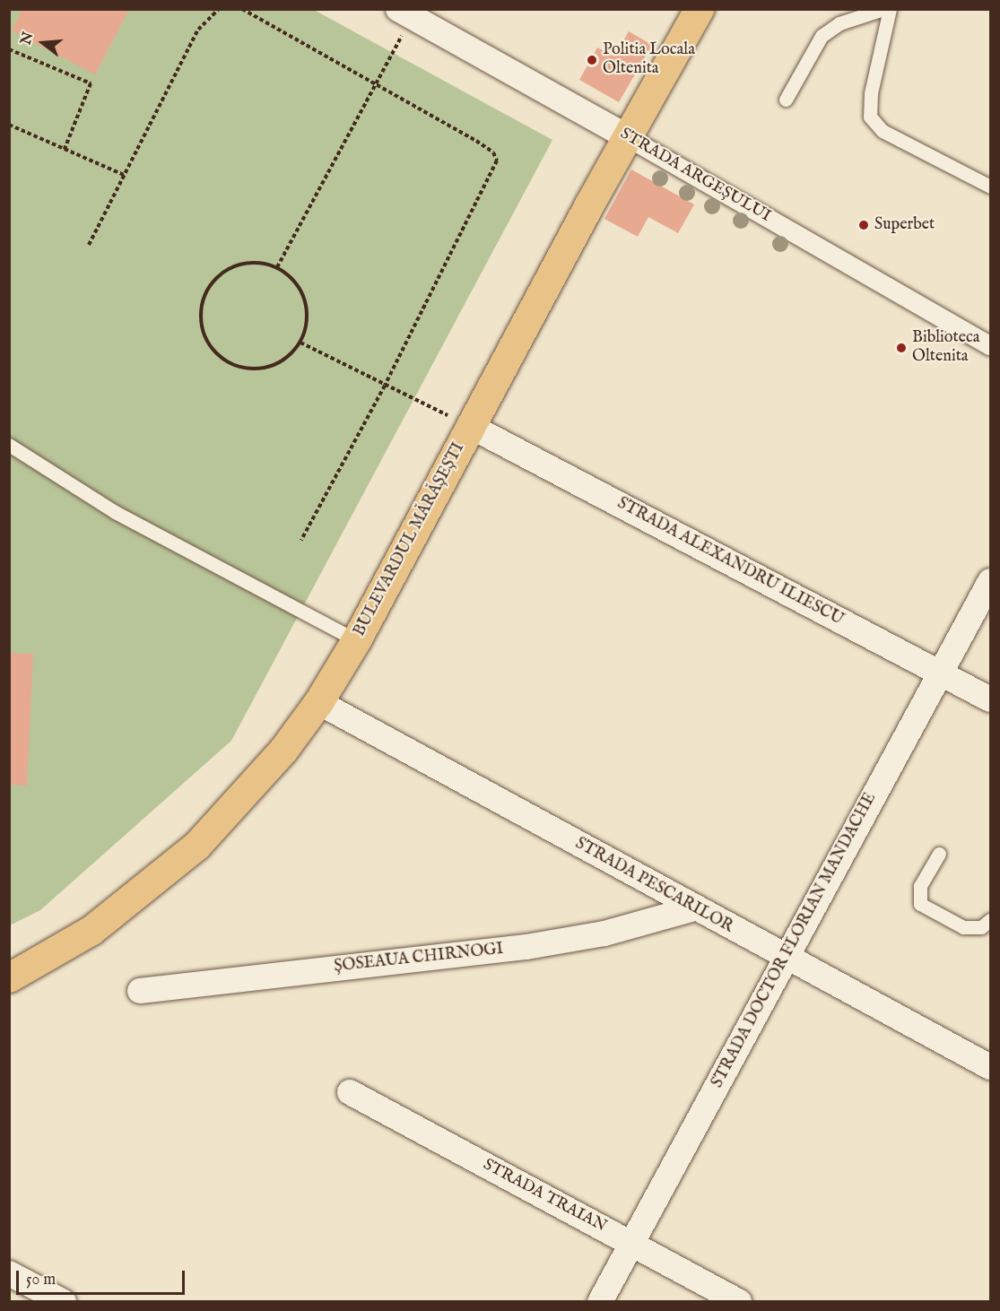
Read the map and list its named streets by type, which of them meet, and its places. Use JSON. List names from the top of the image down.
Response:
{
  "streets": {
    "main road": ["BULEVARDUL MĂRĂȘEȘTI"],
    "street": [
      "STRADA ARGEȘULUI",
      "STRADA ALEXANDRU ILIESCU",
      "STRADA PESCARILOR",
      "STRADA DOCTOR FLORIAN MANDACHE",
      "ȘOSEAUA CHIRNOGI",
      "STRADA TRAIAN"
    ]
  },
  "crossings": [
    ["STRADA ARGEȘULUI", "BULEVARDUL MĂRĂȘEȘTI"],
    ["BULEVARDUL MĂRĂȘEȘTI", "STRADA ALEXANDRU ILIESCU"],
    ["BULEVARDUL MĂRĂȘEȘTI", "STRADA PESCARILOR"],
    ["STRADA ALEXANDRU ILIESCU", "STRADA DOCTOR FLORIAN MANDACHE"],
    ["STRADA PESCARILOR", "STRADA DOCTOR FLORIAN MANDACHE"],
    ["STRADA PESCARILOR", "ȘOSEAUA CHIRNOGI"],
    ["STRADA DOCTOR FLORIAN MANDACHE", "STRADA TRAIAN"]
  ],
  "places": ["Politia Locala Oltenita", "Superbet", "Biblioteca Oltenita"],
  "scale_bar": "50 m",
  "north": "left"
}
